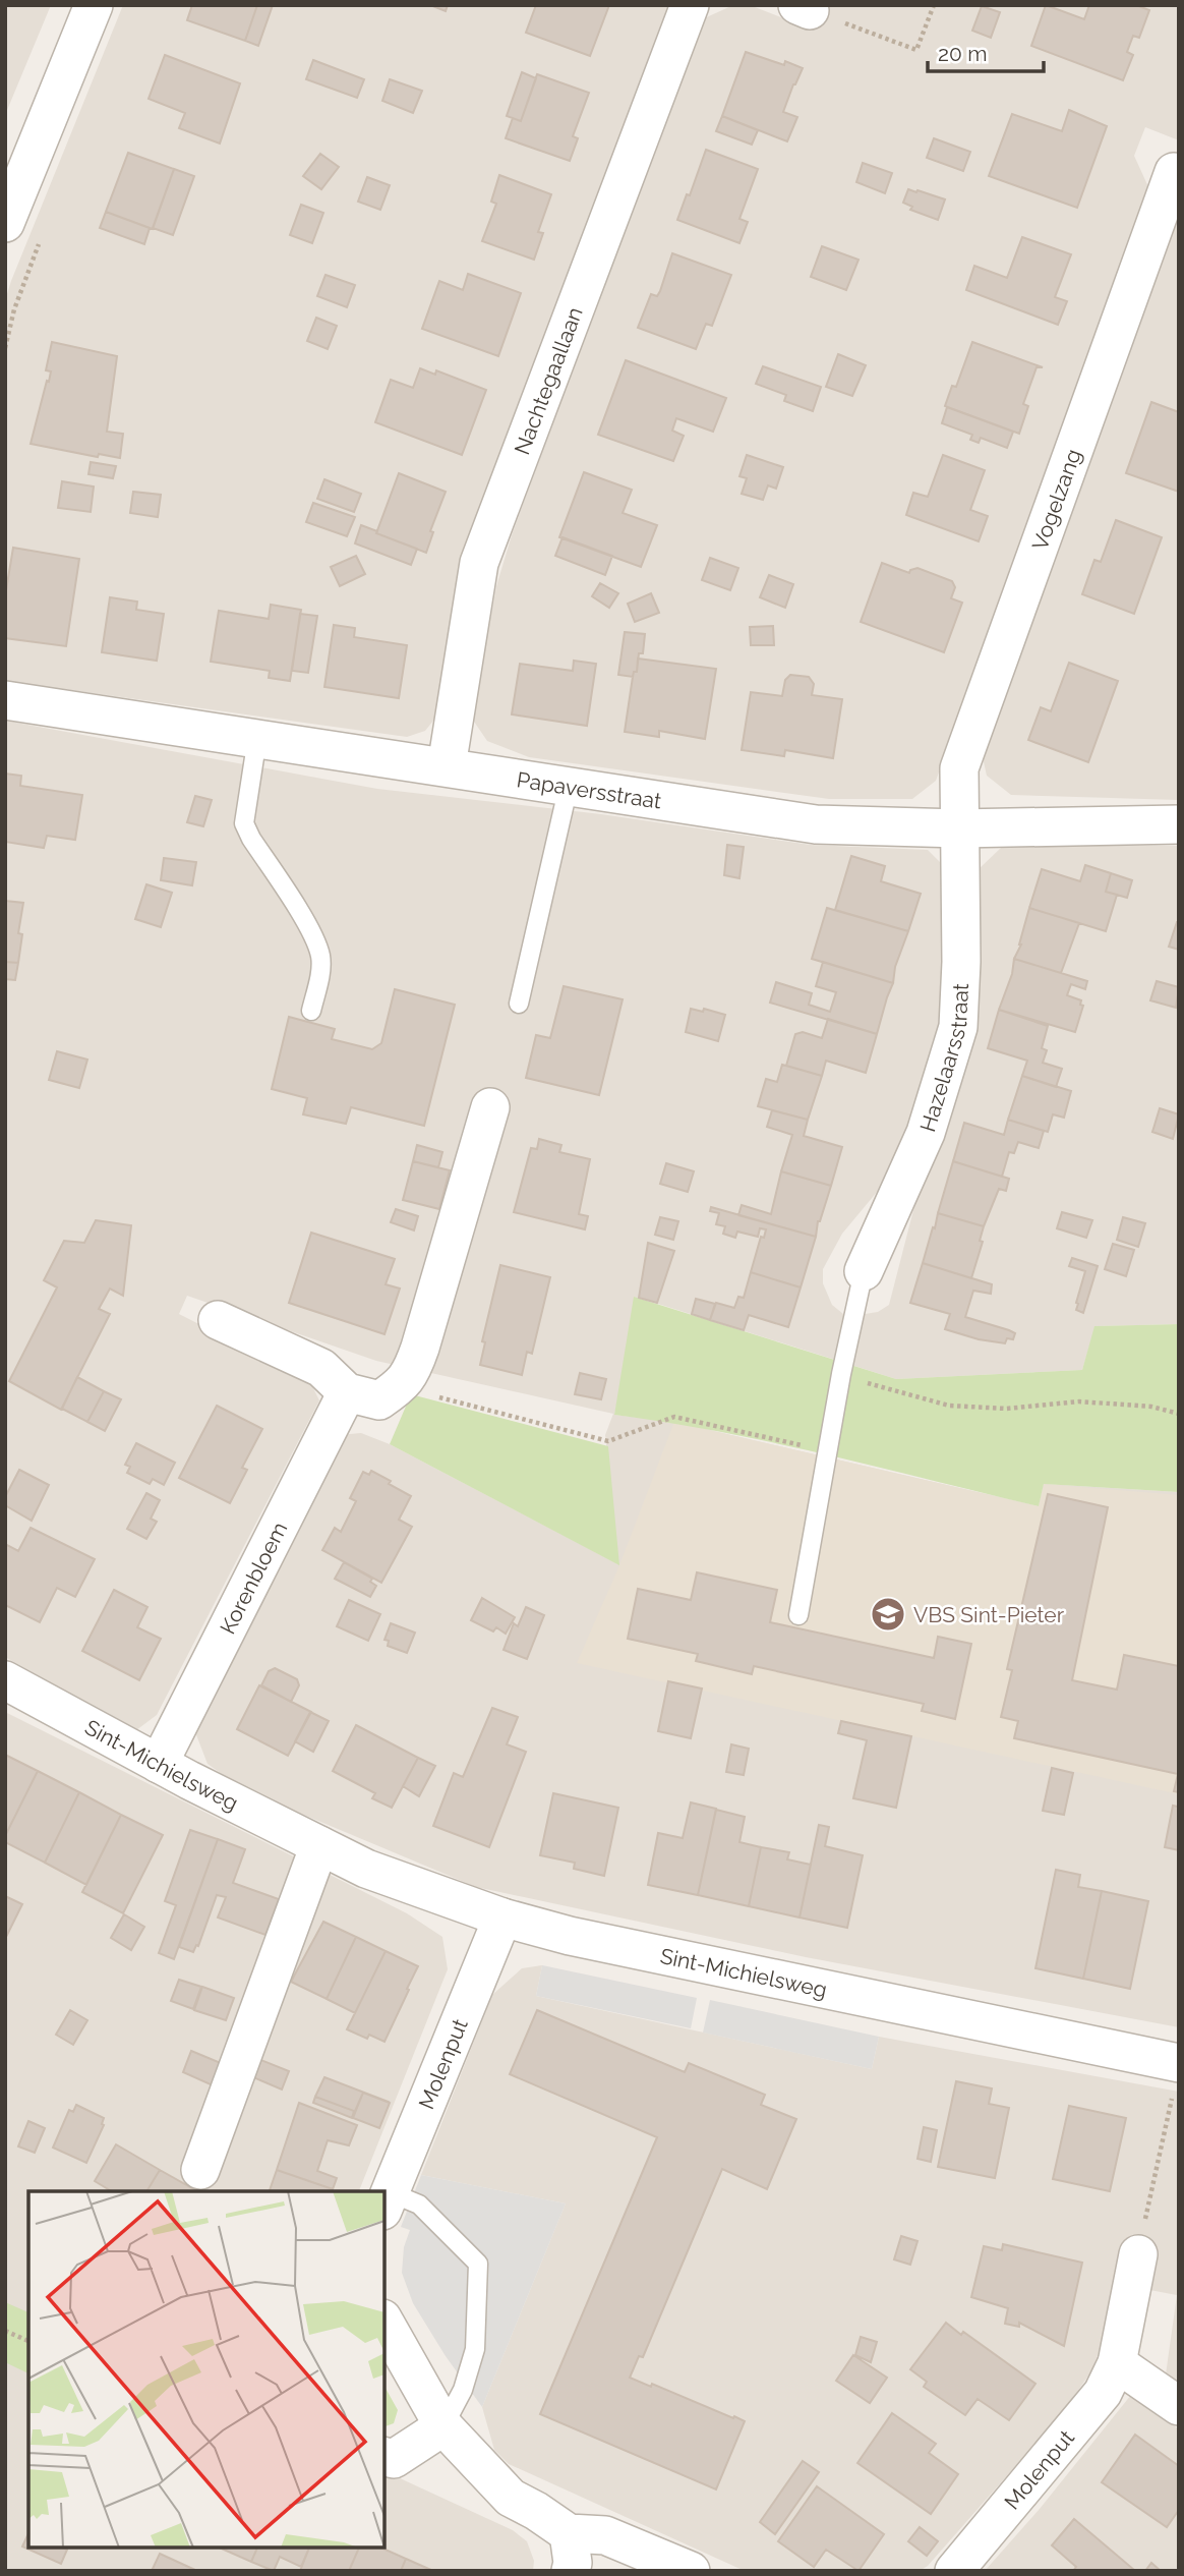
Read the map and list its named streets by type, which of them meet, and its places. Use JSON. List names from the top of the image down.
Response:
{
  "streets": {
    "street": [
      "Nachtegaallaan",
      "Vogelzang",
      "Papaversstraat",
      "Hazelaarsstraat",
      "Korenbloem",
      "Sint-Michielsweg",
      "Molenput"
    ]
  },
  "crossings": [
    ["Nachtegaallaan", "Papaversstraat"],
    ["Vogelzang", "Papaversstraat"],
    ["Vogelzang", "Hazelaarsstraat"],
    ["Papaversstraat", "Hazelaarsstraat"],
    ["Korenbloem", "Sint-Michielsweg"],
    ["Sint-Michielsweg", "Molenput"]
  ],
  "places": {
    "school or university": ["VBS Sint-Pieter"]
  },
  "scale_bar": "20 m"
}
